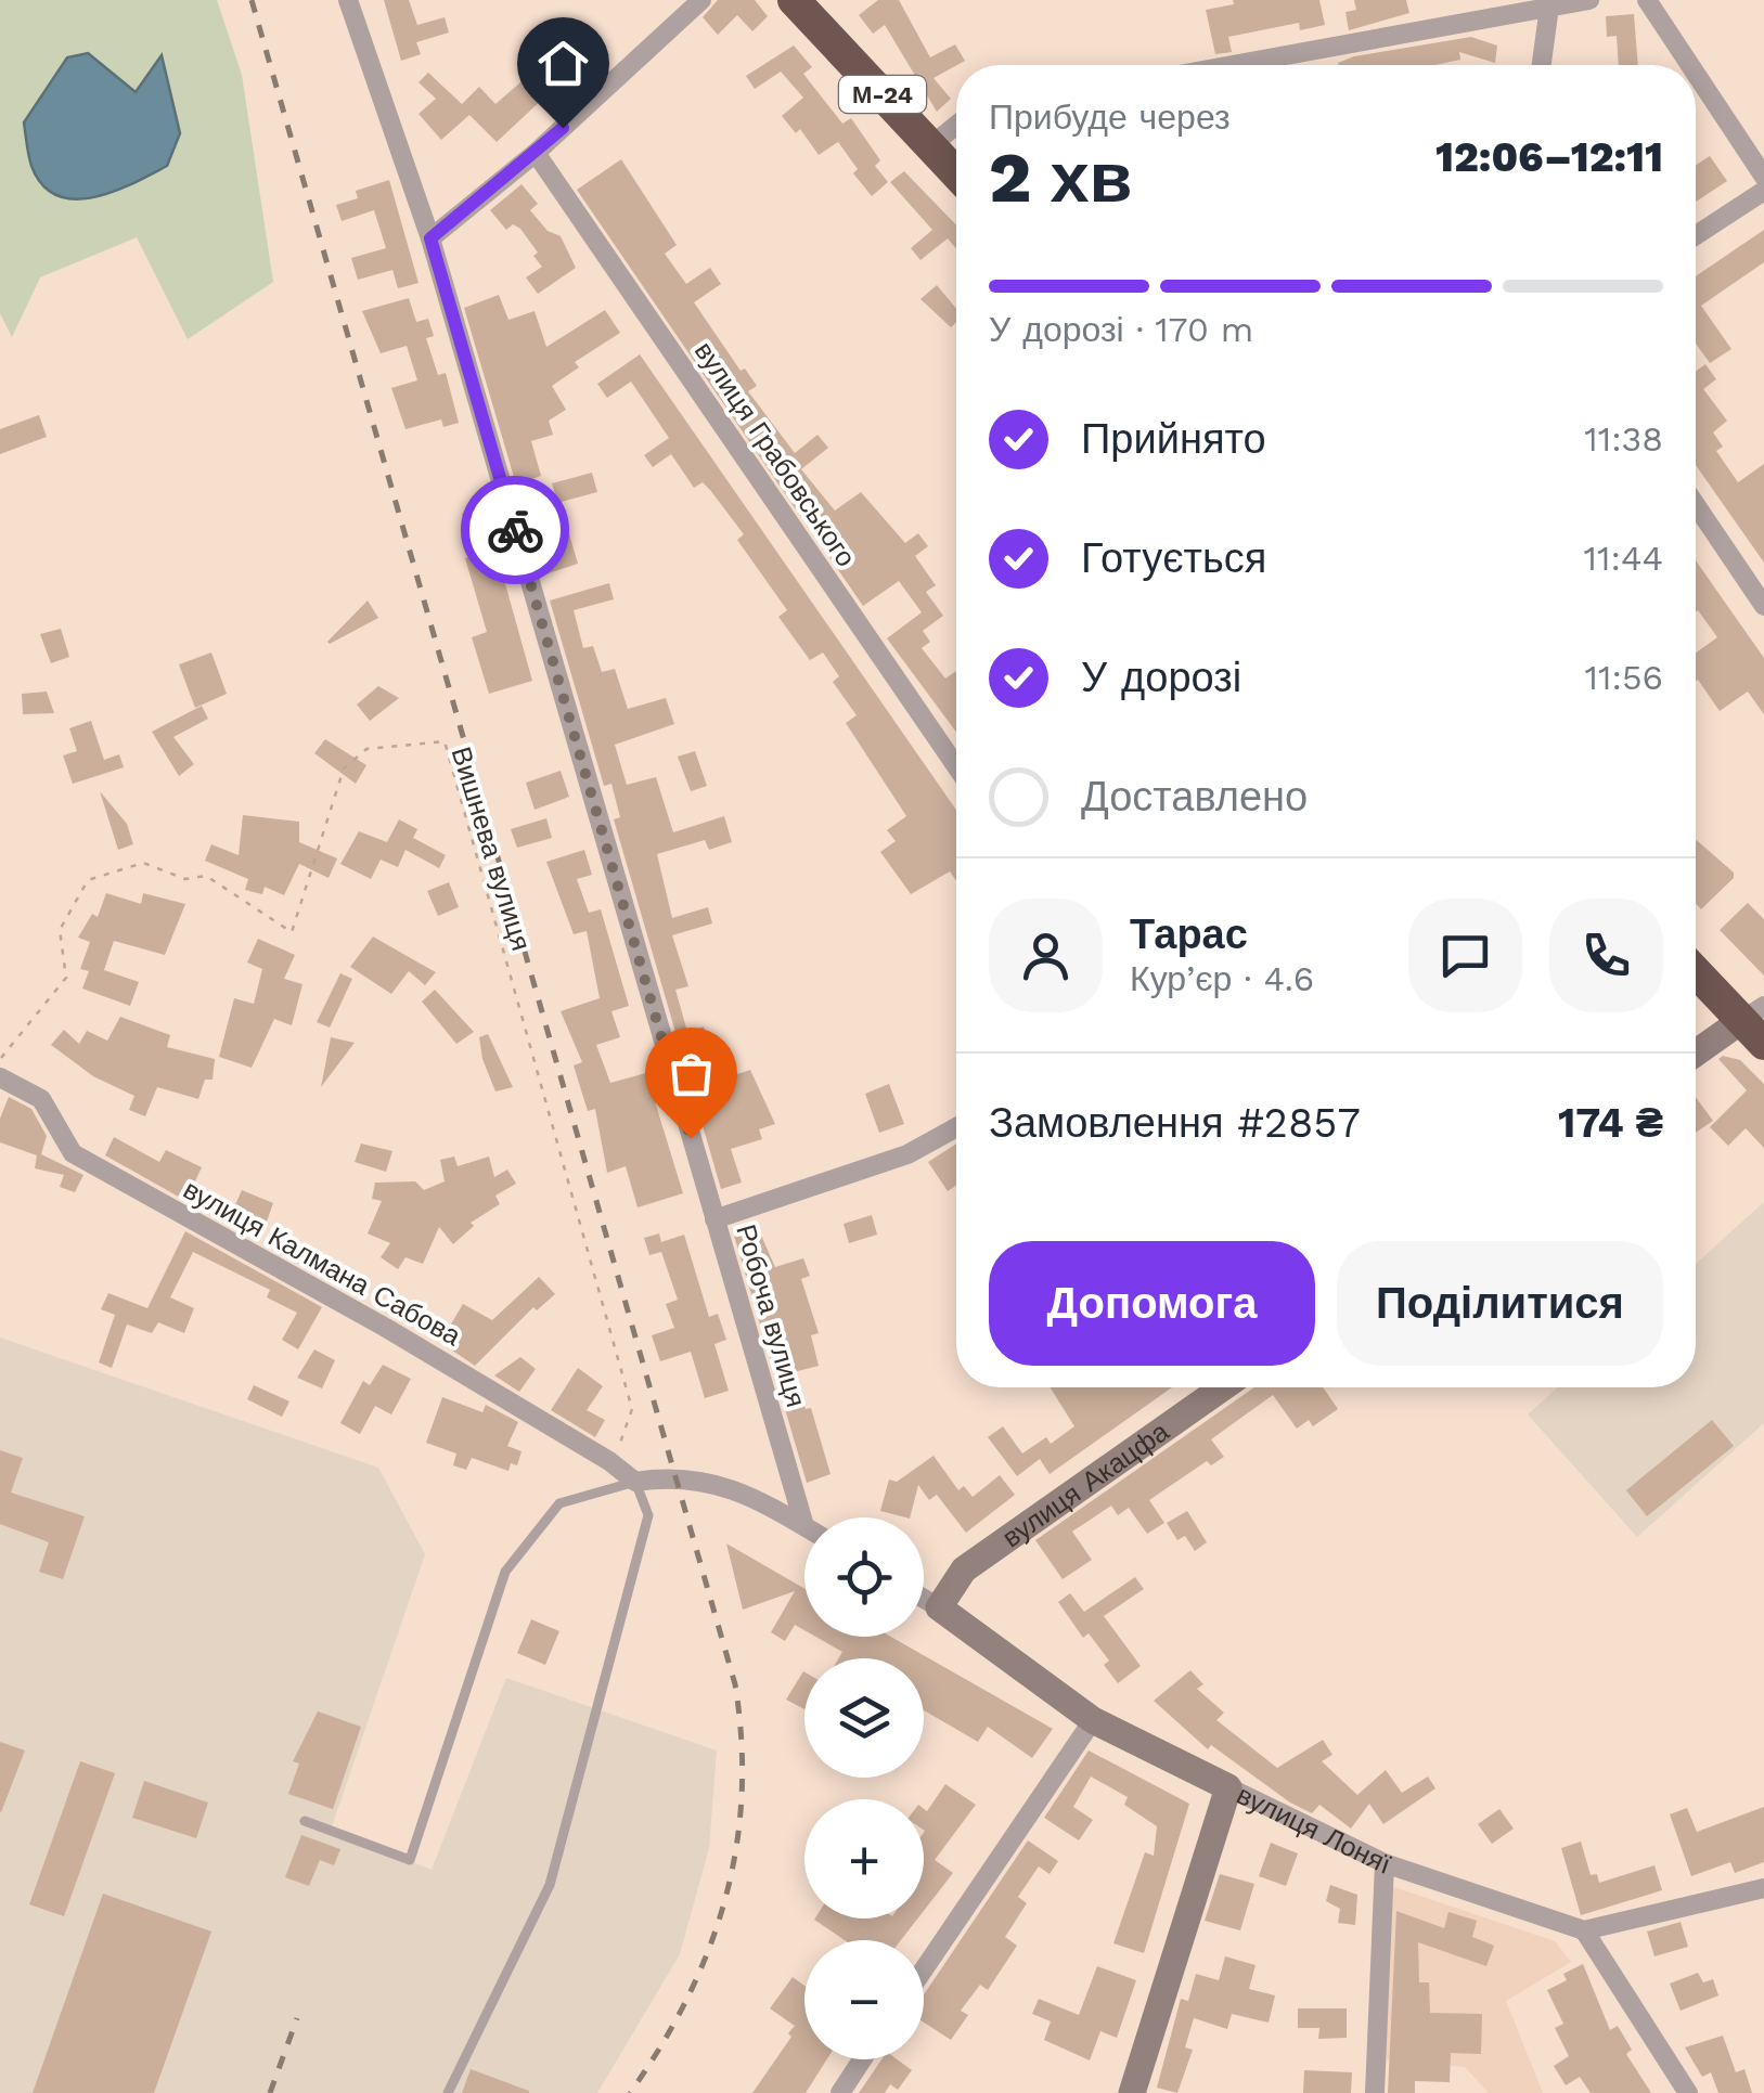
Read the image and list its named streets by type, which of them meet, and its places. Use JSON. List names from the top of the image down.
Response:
{
  "streets": {
    "highway": ["М-24"],
    "street": [
      "вулиця Грабовського",
      "вулиця Калмана Сабова",
      "Робоча вулиця",
      "вулиця Акацфа",
      "вулиця Лоняї"
    ],
    "path": ["Вишнева вулиця"]
  },
  "crossings": [
    ["Вишнева вулиця", "вулиця Калмана Сабова"],
    ["вулиця Акацфа", "вулиця Лоняї"]
  ],
  "page": {
    "heading": ["2 хв", "Прибуде через", "12:06–12:11"],
    "panel": [
      "Тарас",
      "Кур’єр · 4.6",
      "Замовлення #2857",
      "174 ₴"
    ],
    "bar": "У дорозі · 170 m",
    "list": [
      ["Прийнято", "11:38"],
      ["Готується", "11:44"],
      ["У дорозі", "11:56"],
      "Доставлено"
    ],
    "buttons": ["Допомога", "Поділитися"],
    "map_buttons": ["+", "−"]
  }
}
